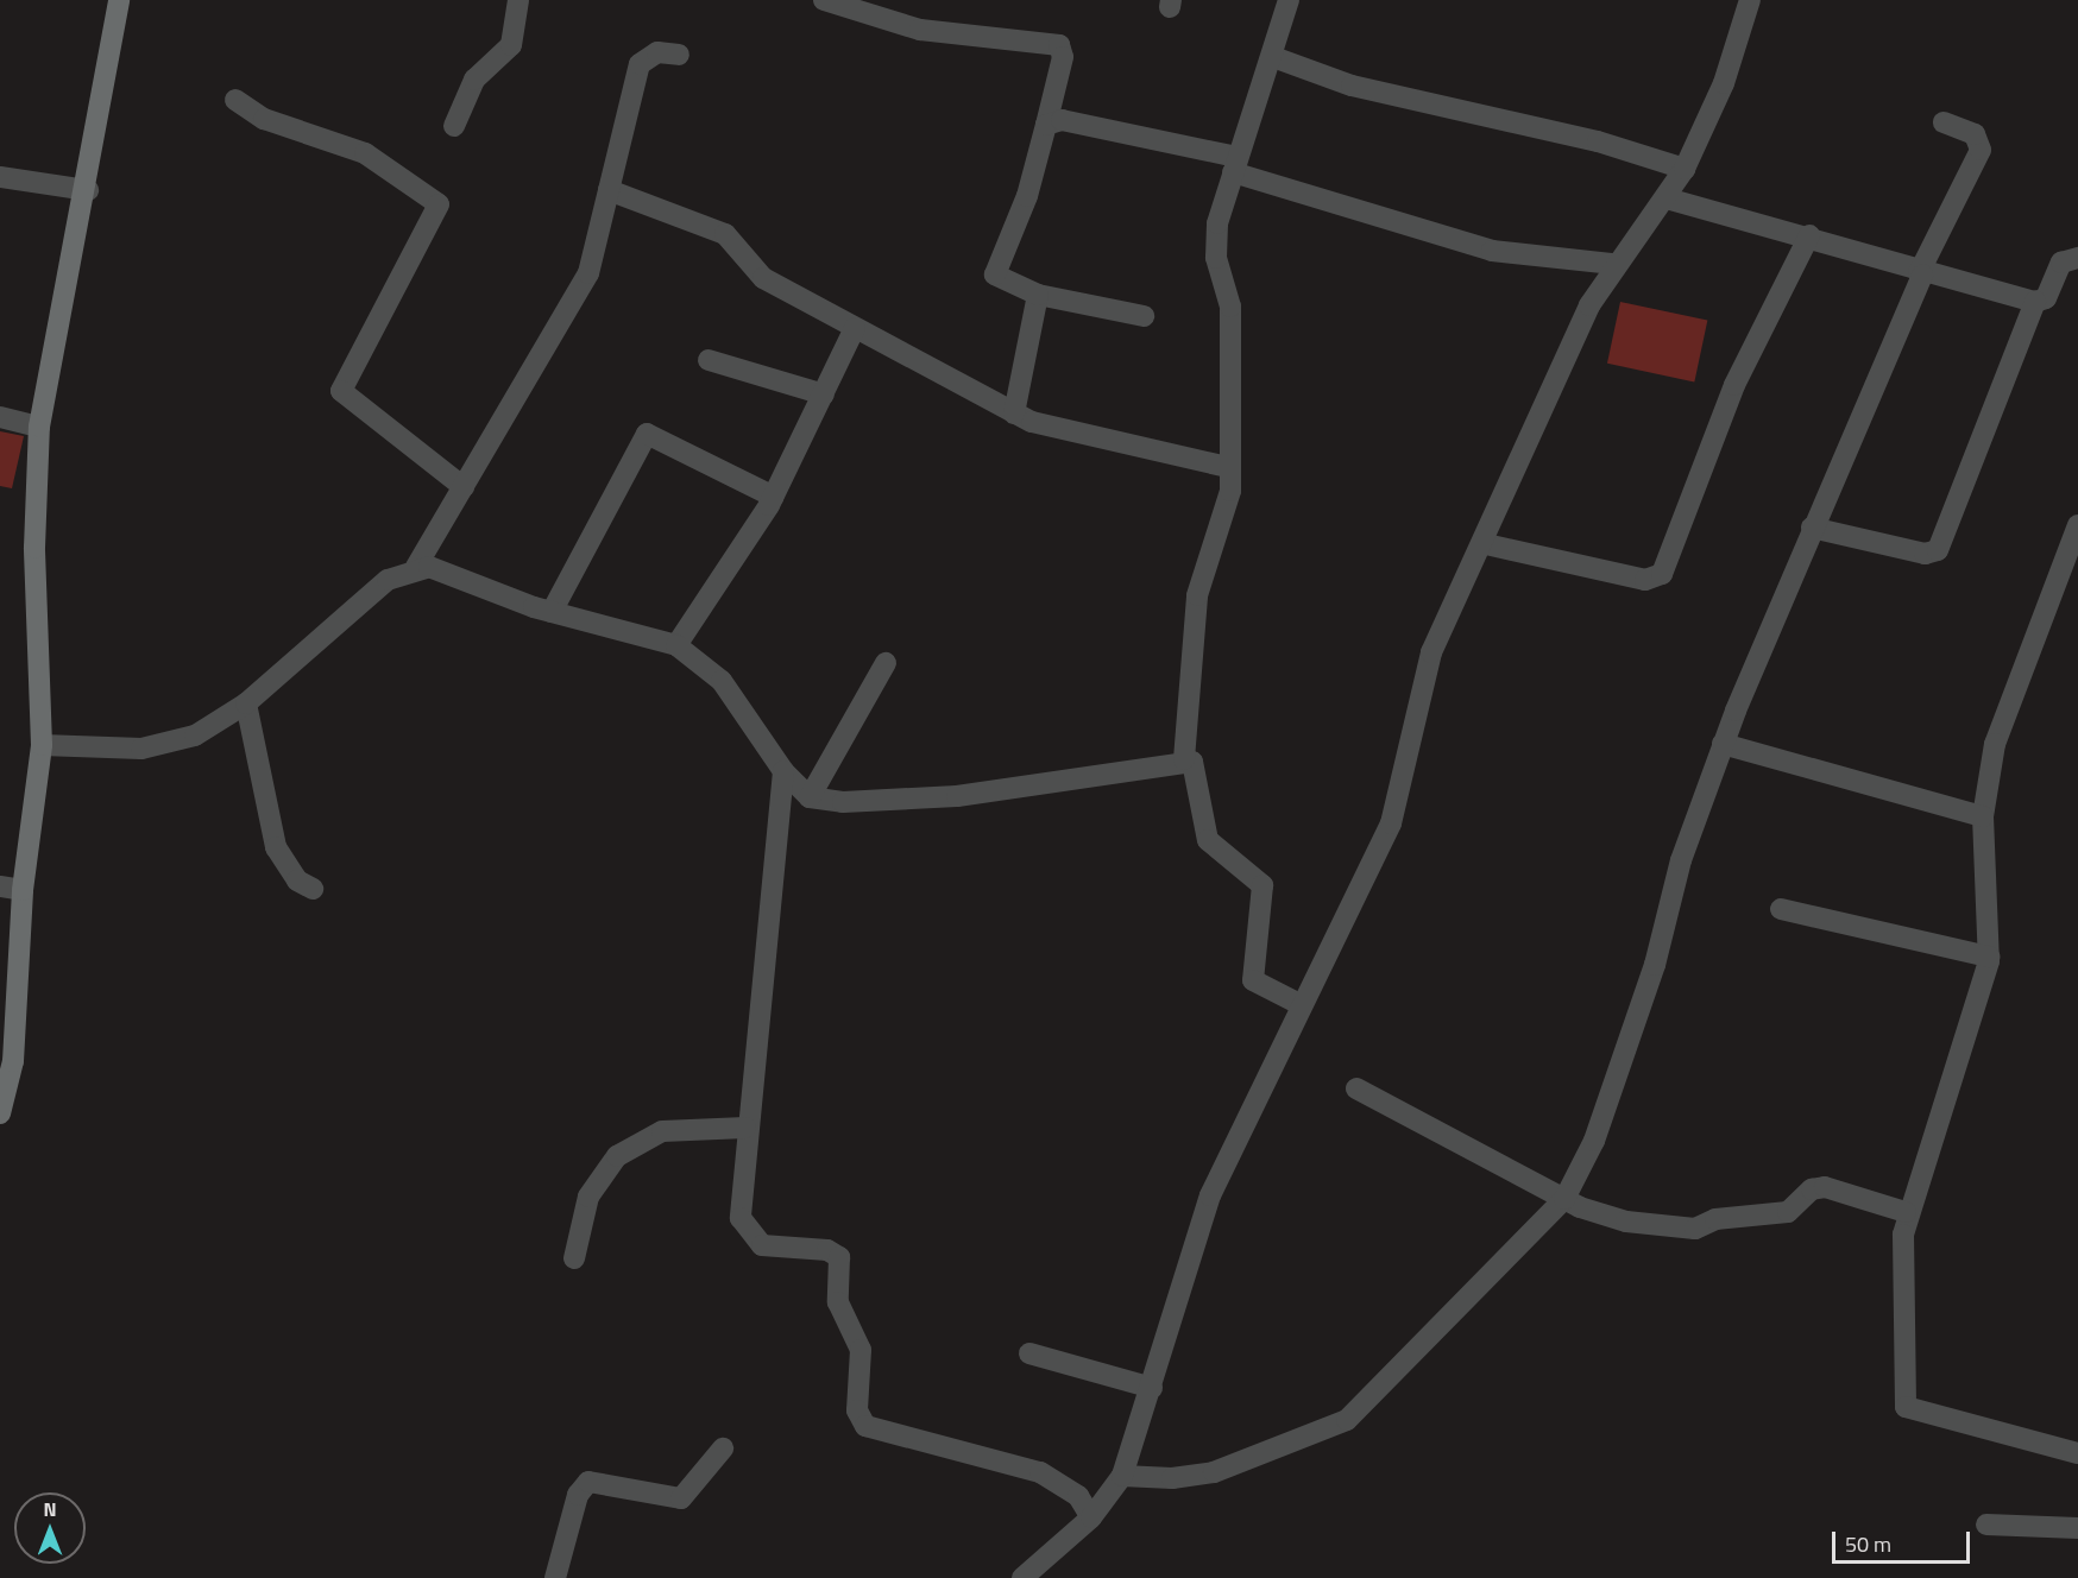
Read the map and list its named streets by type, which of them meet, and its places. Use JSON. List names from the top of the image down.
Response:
{
  "scale_bar": "50 m",
  "north": "top"
}
